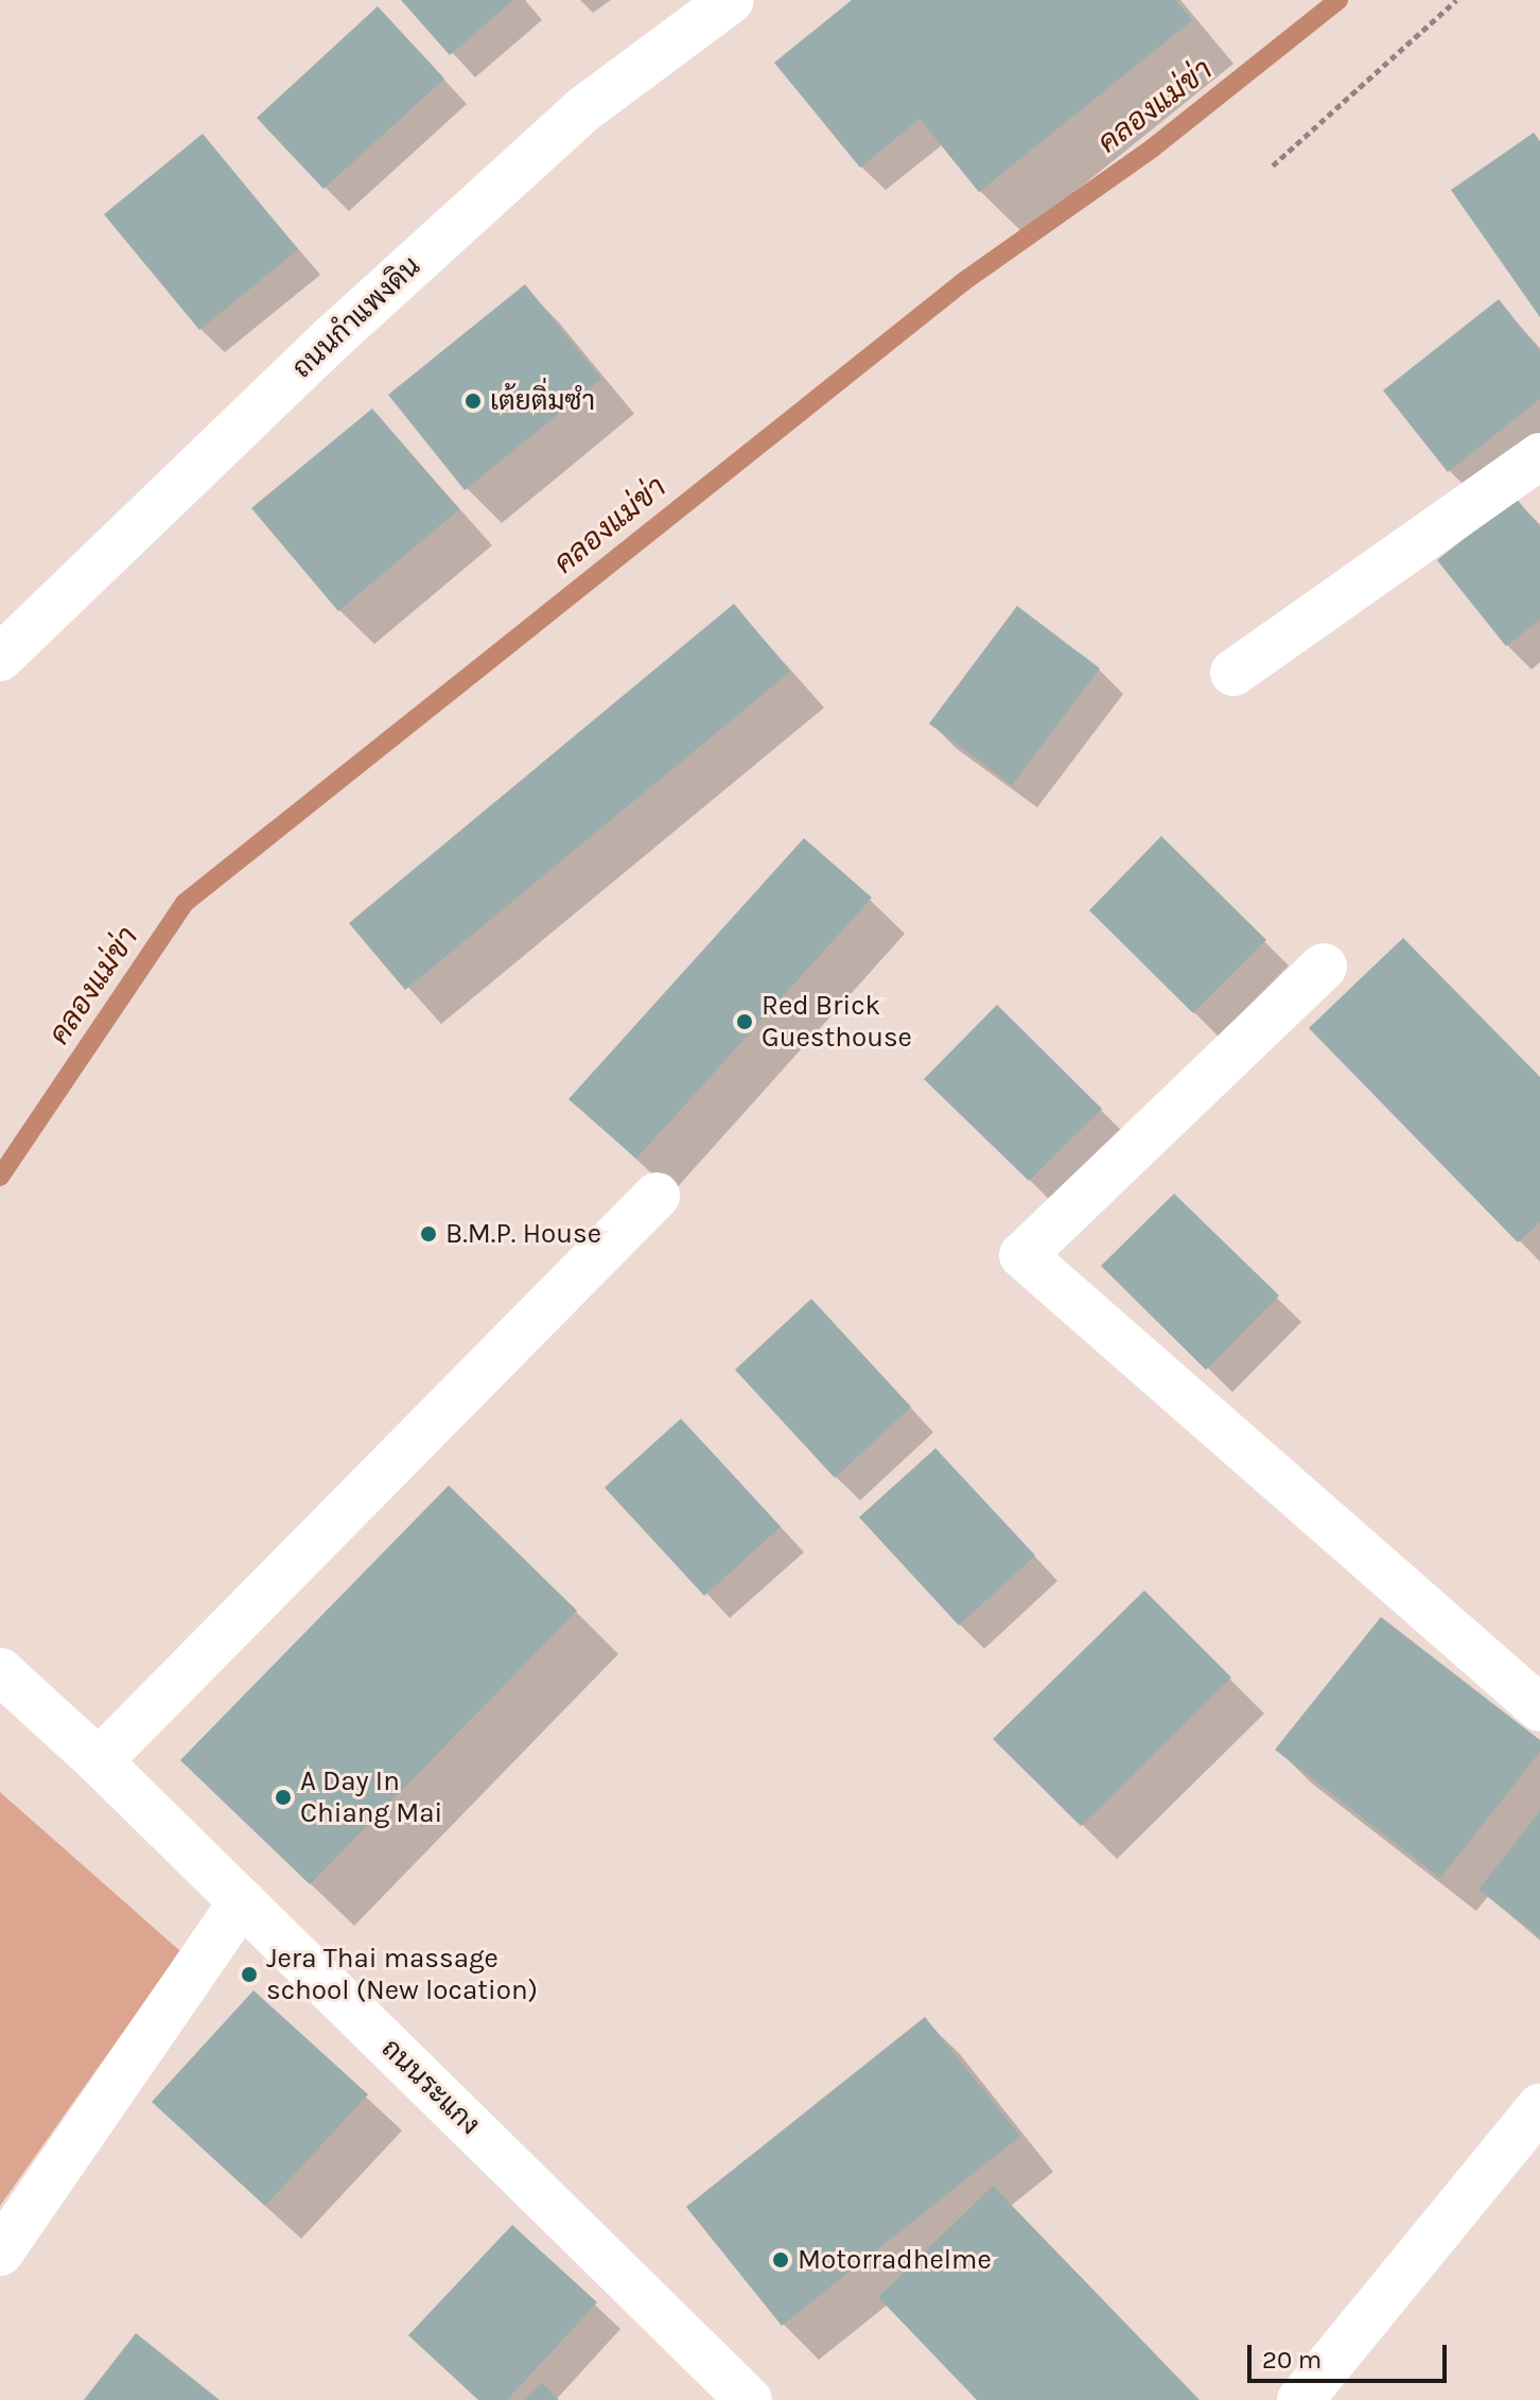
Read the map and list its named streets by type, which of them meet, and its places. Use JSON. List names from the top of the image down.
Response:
{
  "streets": {
    "street": ["ถนนกำแพงดิน", "ถนนระแกง"]
  },
  "water": ["คลองแม่ข่า"],
  "places": [
    "เต้ยติ่มซำ",
    "Red Brick Guesthouse",
    "B.M.P. House",
    "A Day In Chiang Mai",
    "Jera Thai massage school (New location)",
    "Motorradhelme"
  ],
  "scale_bar": "20 m"
}
